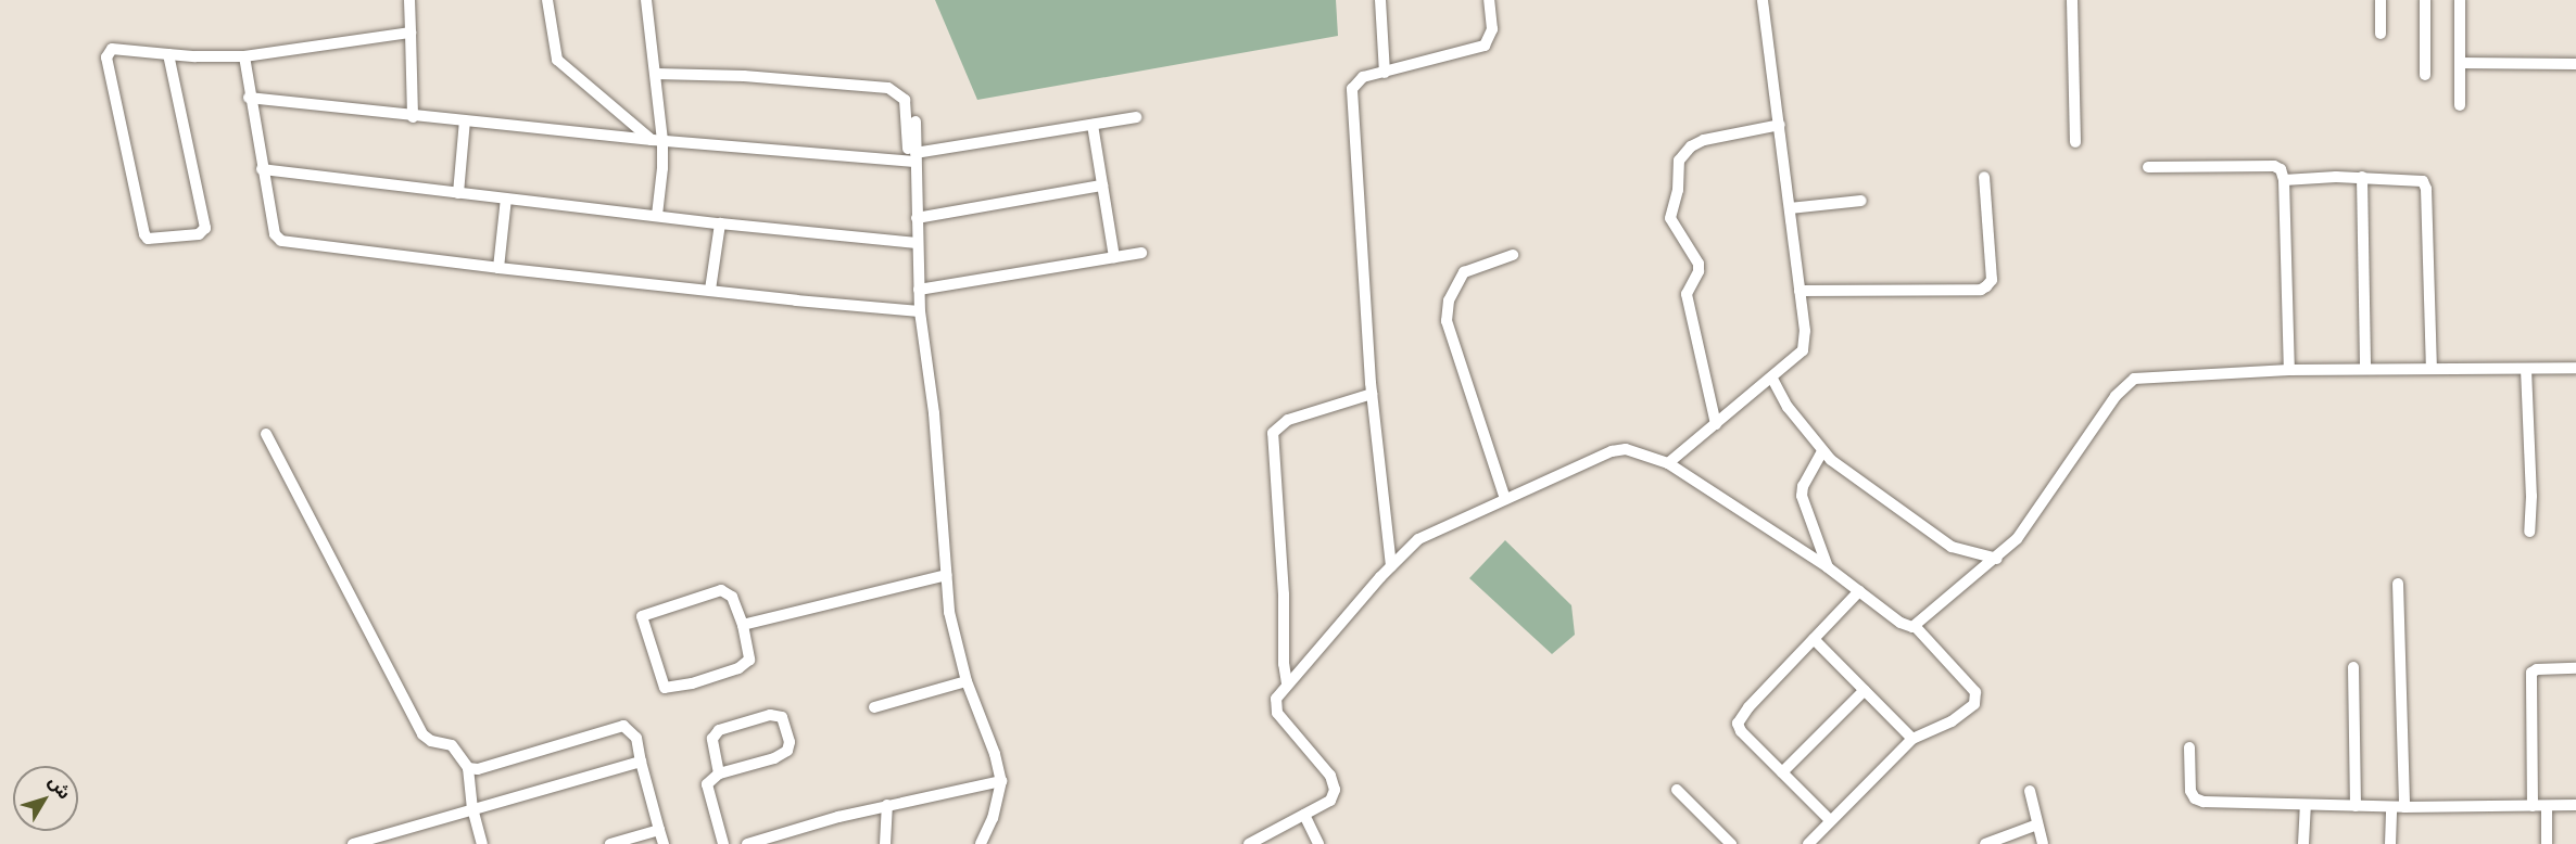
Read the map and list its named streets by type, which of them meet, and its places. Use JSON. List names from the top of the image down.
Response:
{
  "north": "top right"
}
